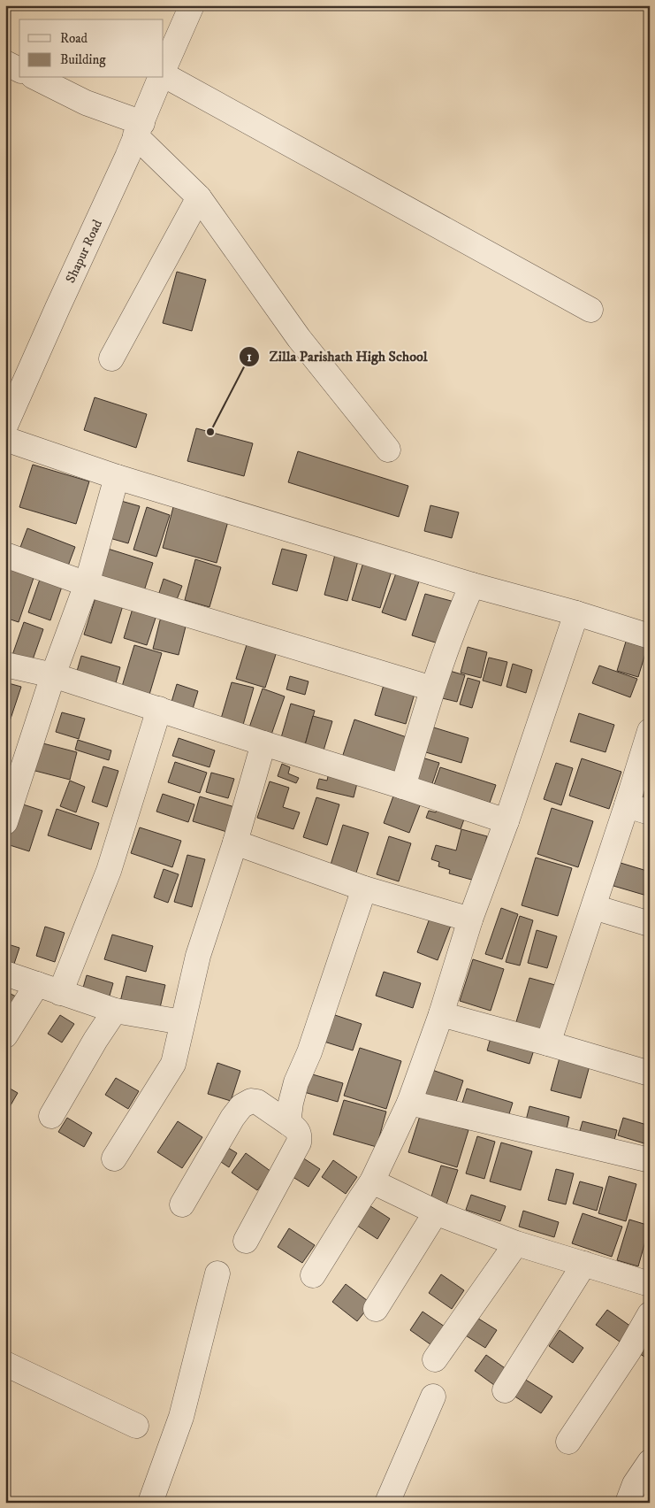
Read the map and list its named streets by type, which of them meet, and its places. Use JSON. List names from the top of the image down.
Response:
{
  "streets": {
    "street": ["Shapur Road"]
  },
  "places": ["Zilla Parishath High School"],
  "legend": ["Road", "Building"]
}
